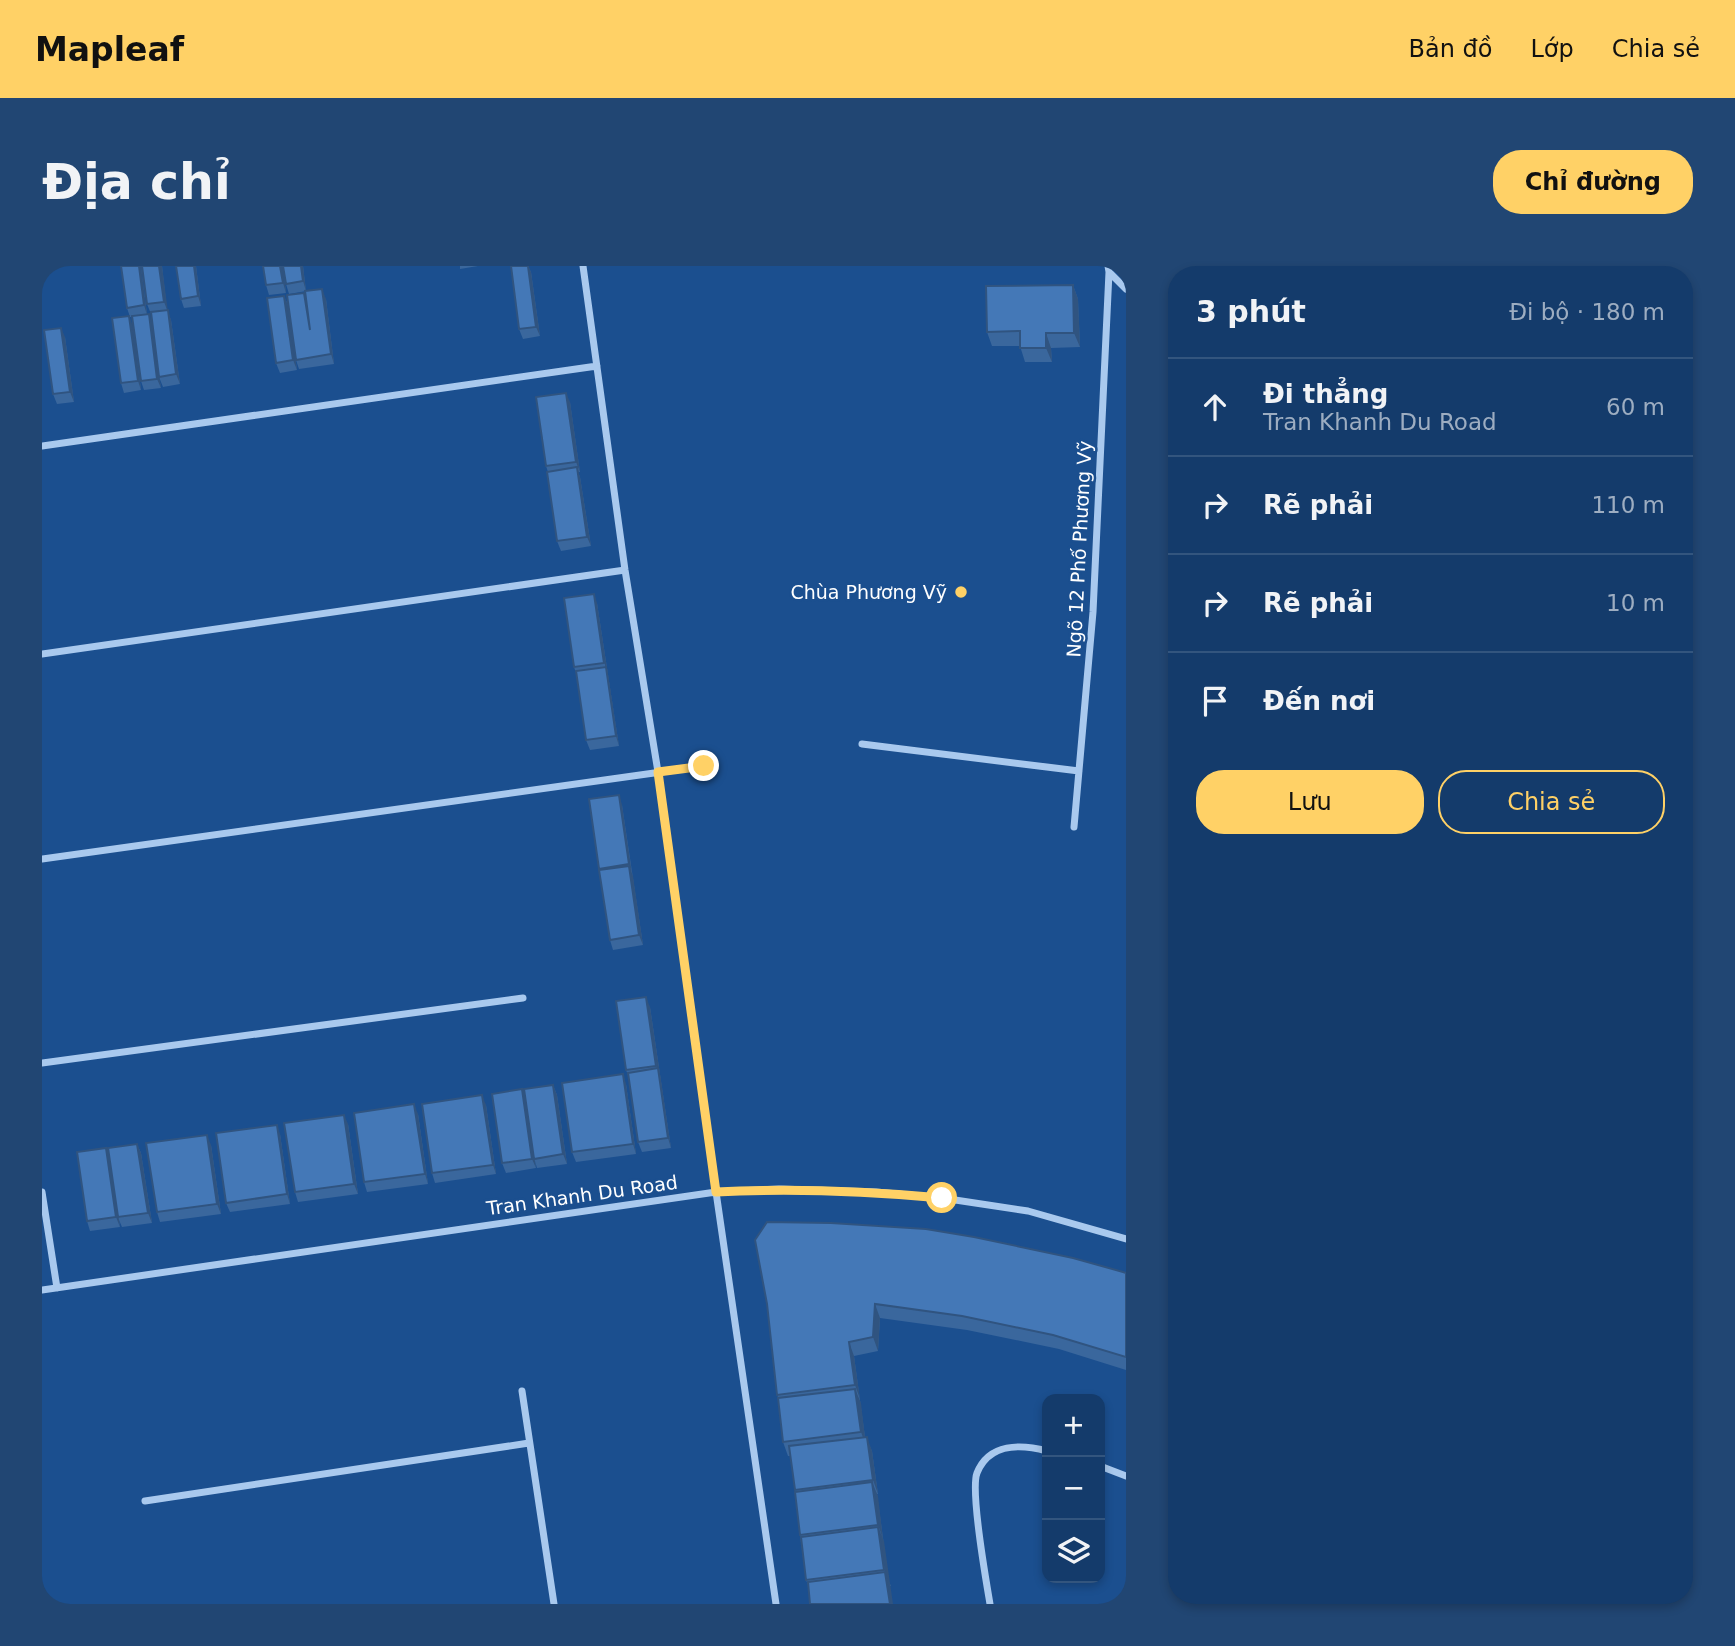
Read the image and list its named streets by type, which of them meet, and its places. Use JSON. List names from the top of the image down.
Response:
{
  "streets": {
    "street": ["Ngõ 12 Phố Phương Vỹ", "Tran Khanh Du Road"]
  },
  "places": ["Chùa Phương Vỹ"],
  "page": {
    "header": "Mapleaf",
    "nav": ["Bản đồ", "Lớp", "Chia sẻ"],
    "buttons": [
      "Chỉ đường",
      ["Lưu", "Chia sẻ"]
    ],
    "title": "Địa chỉ",
    "heading": ["3 phút", "Đi bộ · 180 m"],
    "list": [
      ["Đi thẳng", "Tran Khanh Du Road", "60 m"],
      ["Rẽ phải", "110 m"],
      ["Rẽ phải", "10 m"],
      "Đến nơi"
    ],
    "map_buttons": ["+", "−"]
  }
}
